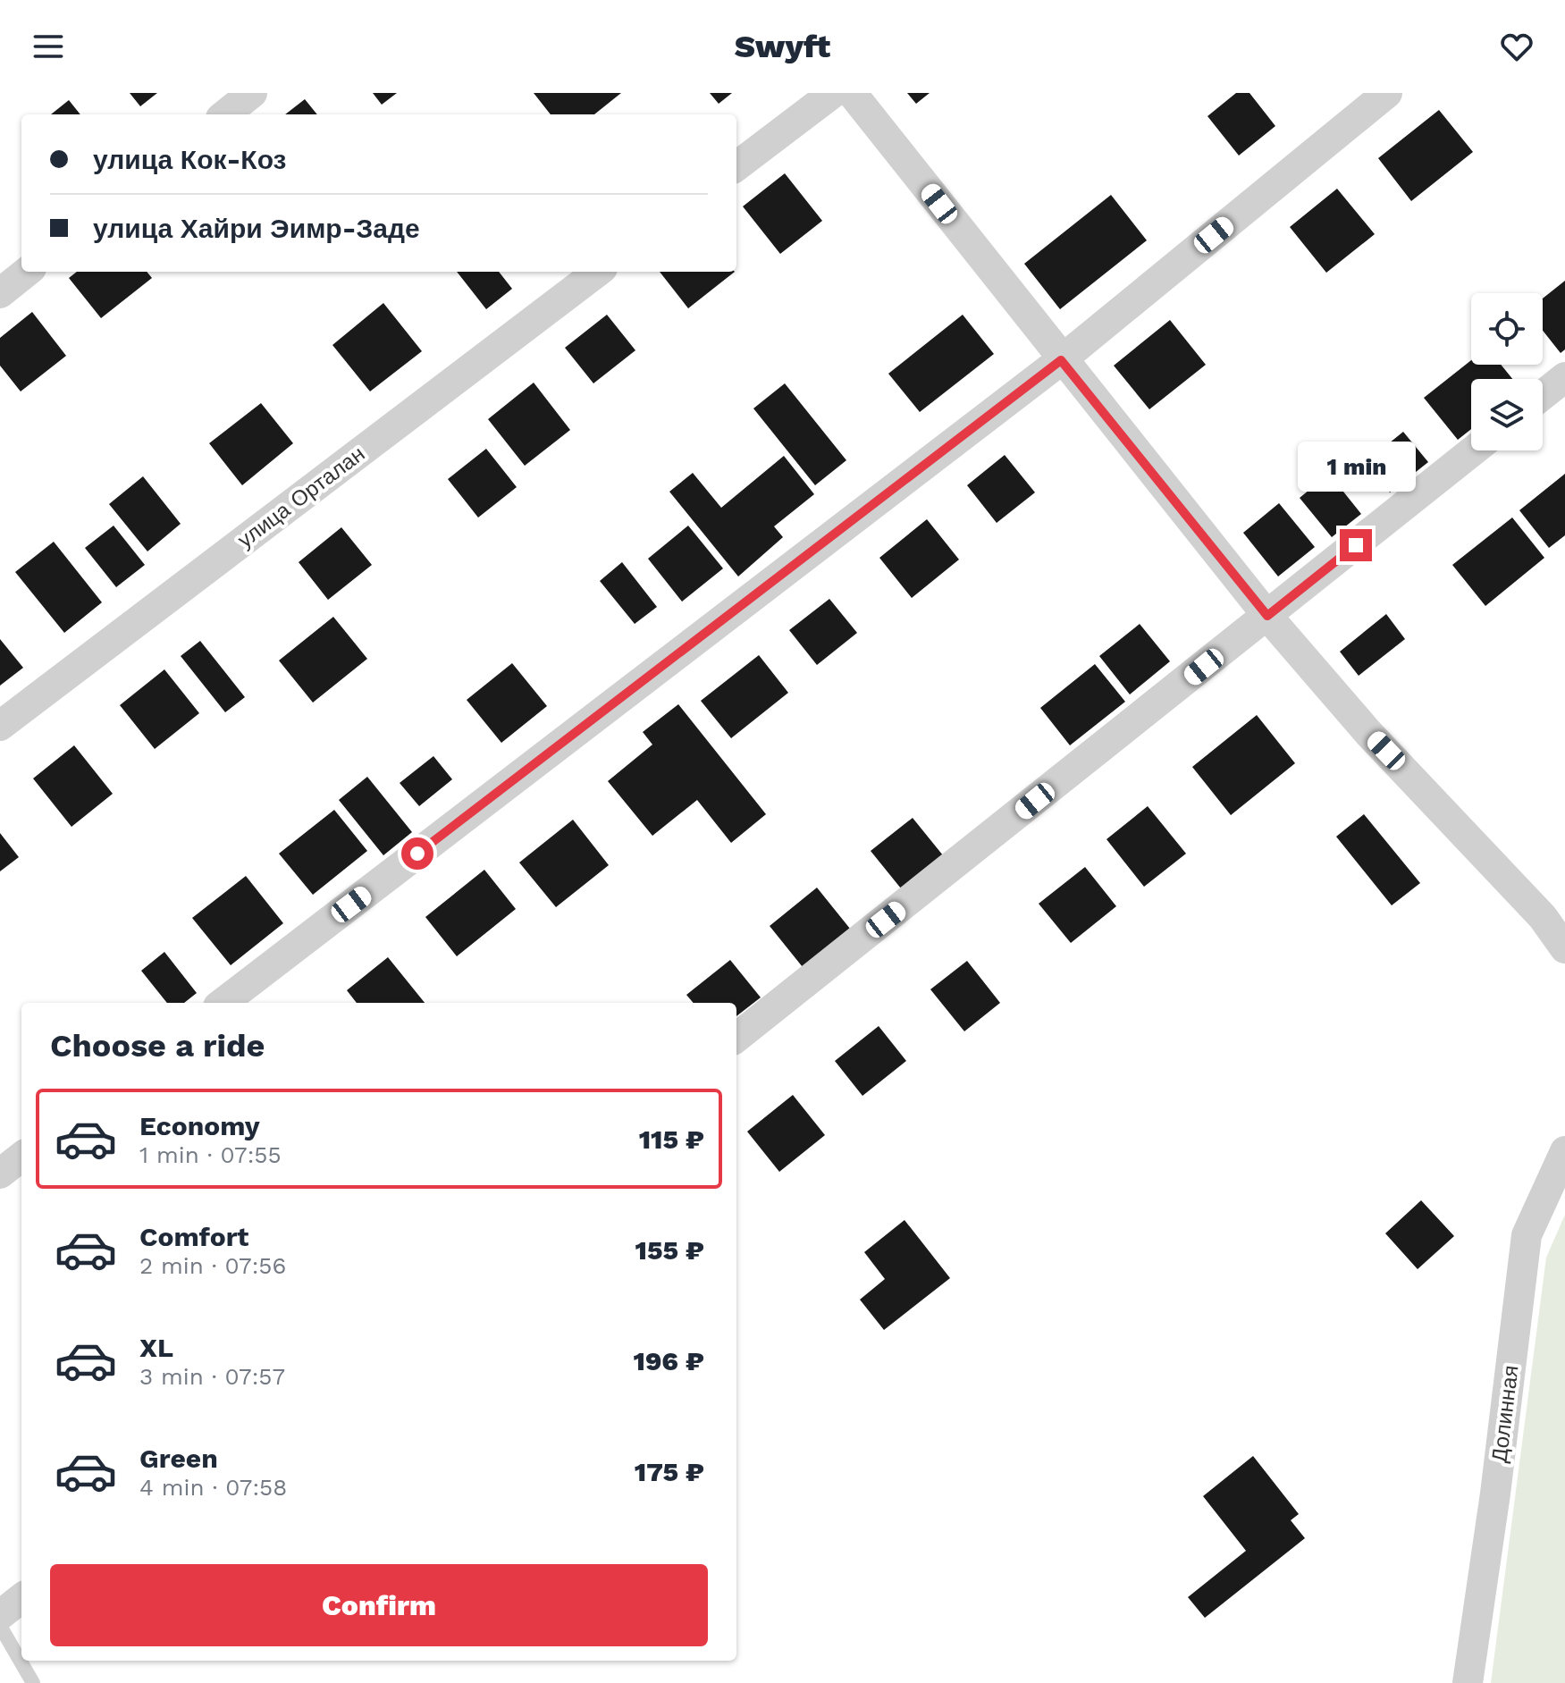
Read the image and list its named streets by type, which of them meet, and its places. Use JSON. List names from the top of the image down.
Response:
{
  "streets": {
    "street": ["улица Орталан", "Долинная"]
  },
  "page": {
    "header": "Swyft",
    "banner": ["улица Кок-Коз", "улица Хайри Эимр-Заде"],
    "bubble": "1 min",
    "heading": "Choose a ride",
    "list": [
      {
        "name": "Economy",
        "note": "1 min · 07:55",
        "value": "115 ₽"
      },
      {
        "name": "Comfort",
        "note": "2 min · 07:56",
        "value": "155 ₽"
      },
      {
        "name": "XL",
        "note": "3 min · 07:57",
        "value": "196 ₽"
      },
      {
        "name": "Green",
        "note": "4 min · 07:58",
        "value": "175 ₽"
      }
    ],
    "buttons": "Confirm"
  }
}
